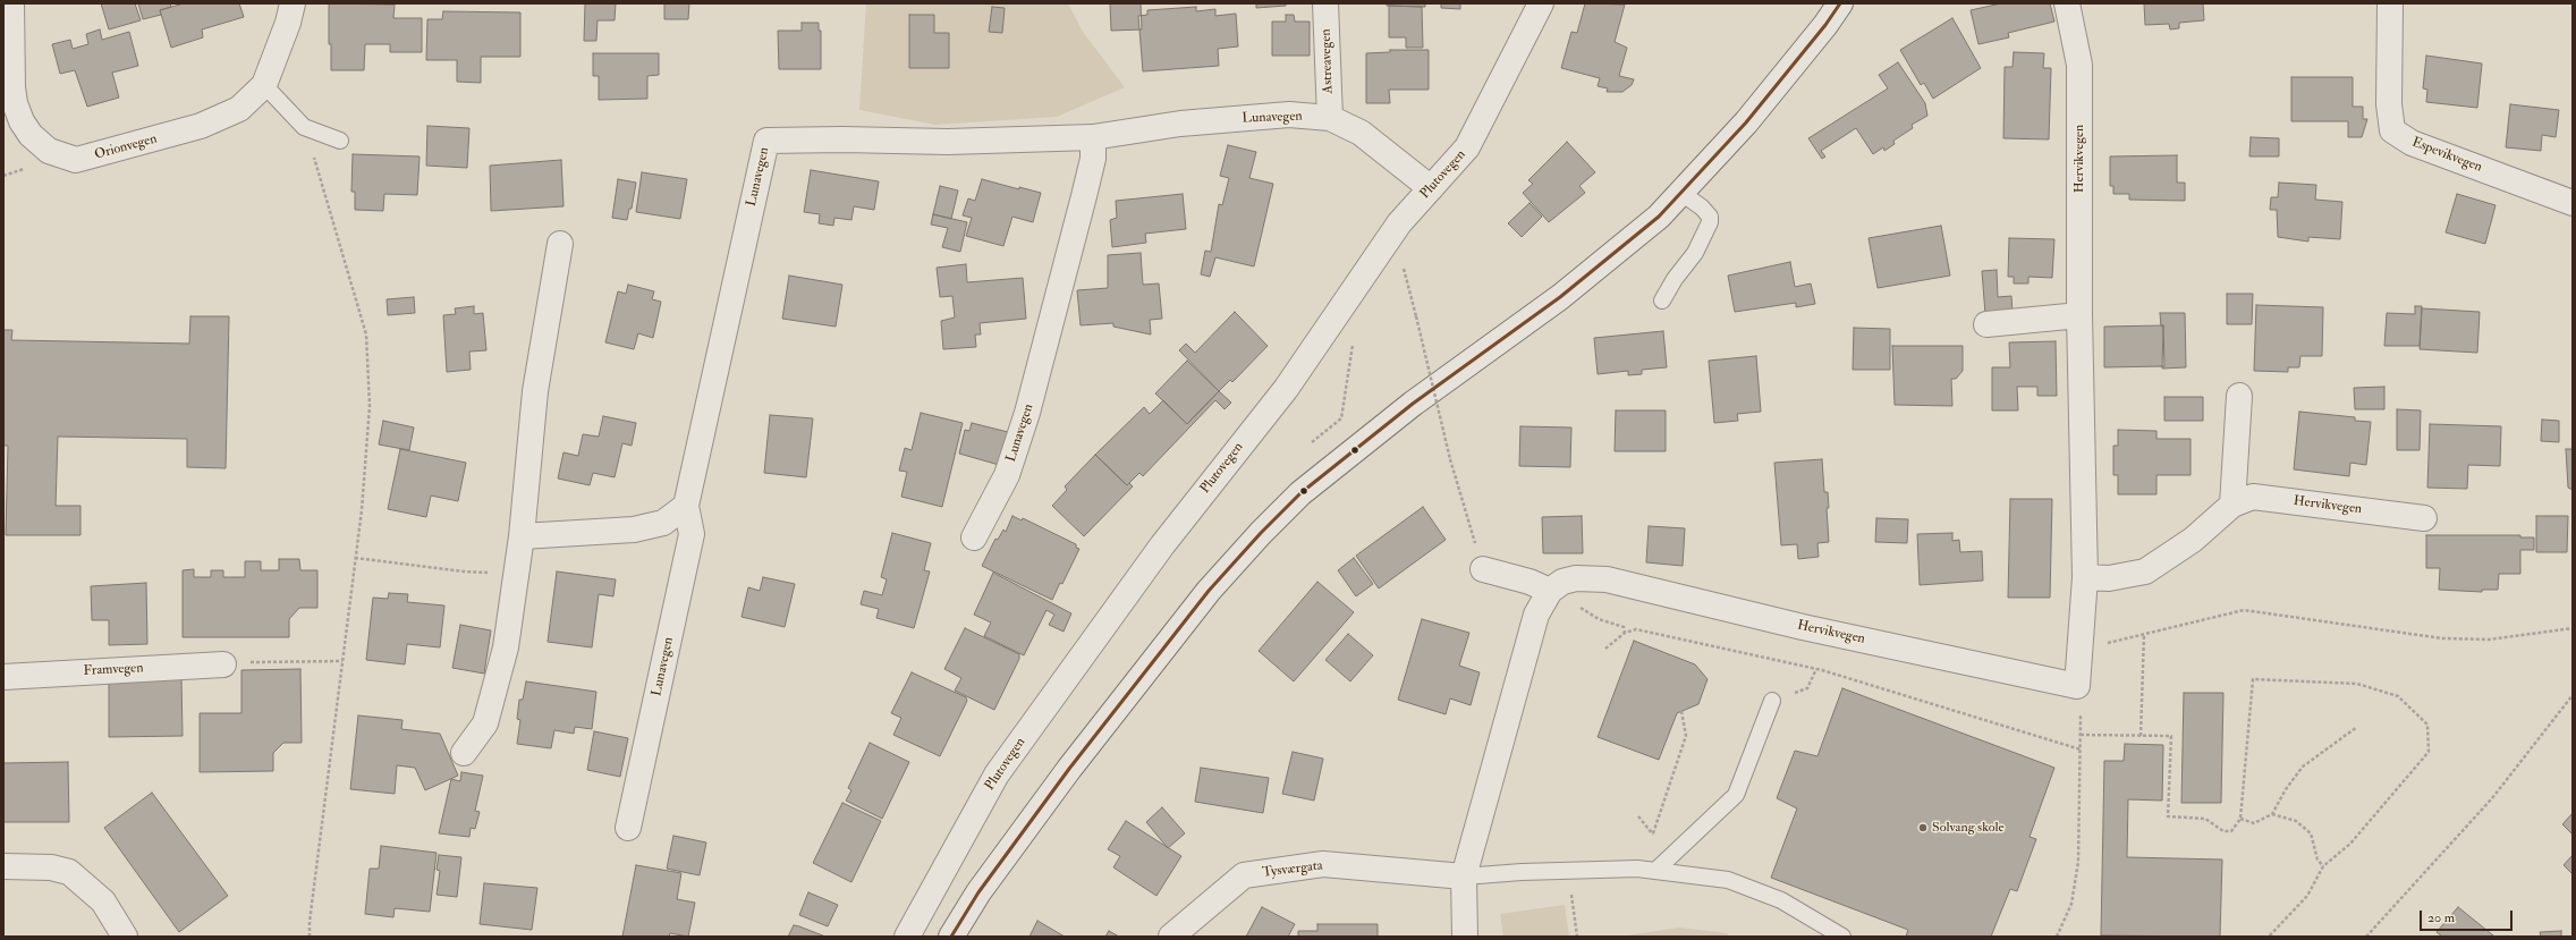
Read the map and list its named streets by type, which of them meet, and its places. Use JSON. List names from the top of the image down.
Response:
{
  "streets": {
    "street": [
      "Astreavegen",
      "Lunavegen",
      "Orionvegen",
      "Espevikvegen",
      "Hervikvegen",
      "Plutovegen",
      "Framvegen",
      "Tysværgata"
    ]
  },
  "crossings": [
    ["Astreavegen", "Lunavegen"],
    ["Lunavegen", "Plutovegen"]
  ],
  "places": ["Solvang skole"],
  "scale_bar": "20 m"
}
